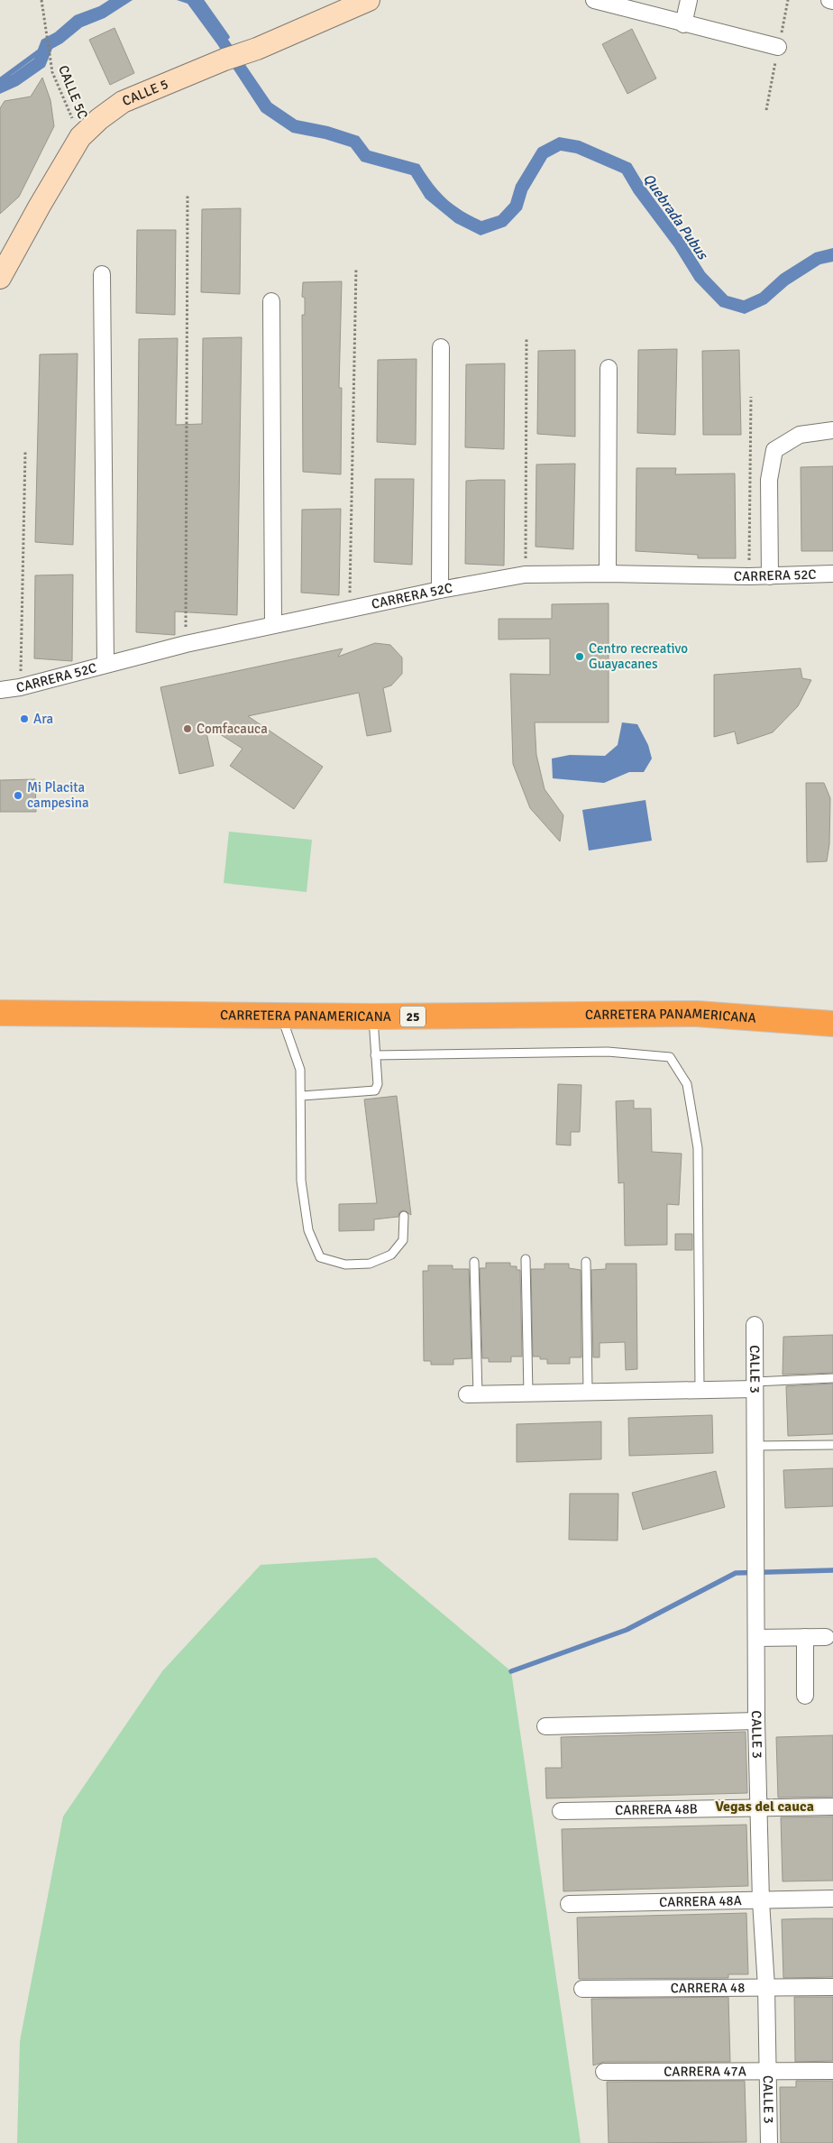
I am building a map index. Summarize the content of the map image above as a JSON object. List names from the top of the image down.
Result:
{
  "streets": {
    "highway": ["CARRETERA PANAMERICANA", "25"],
    "main road": ["CALLE 5"],
    "street": [
      "CARRERA 52C",
      "CALLE 3",
      "CARRERA 48B",
      "CARRERA 48A",
      "CARRERA 48",
      "CARRERA 47A"
    ],
    "path": ["CALLE 5C"]
  },
  "crossings": [
    ["CALLE 5C", "CALLE 5"],
    ["CALLE 3", "CARRERA 48B"],
    ["CALLE 3", "CARRERA 48A"],
    ["CALLE 3", "CARRERA 48"],
    ["CALLE 3", "CARRERA 47A"]
  ],
  "districts": ["Vegas del cauca"],
  "water": ["Quebrada Pubus"],
  "places": [
    "Centro recreativo Guayacanes",
    "Ara",
    "Comfacauca",
    "Mi Placita campesina"
  ]
}
